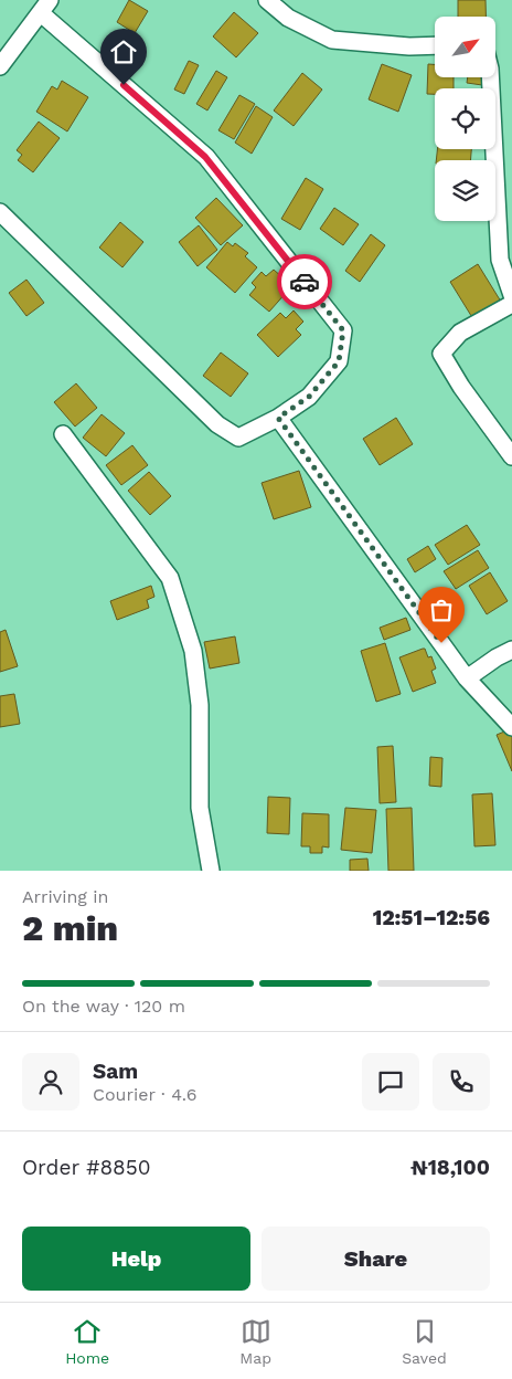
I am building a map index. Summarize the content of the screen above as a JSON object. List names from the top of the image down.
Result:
{
  "north": "top right",
  "page": {
    "heading": ["2 min", "Arriving in", "12:51–12:56"],
    "panel": [
      "Sam",
      "Courier · 4.6",
      "Order #8850",
      "₦18,100"
    ],
    "bar": "On the way · 120 m",
    "buttons": ["Help", "Share"],
    "tabs": ["Home", "Map", "Saved"]
  }
}
